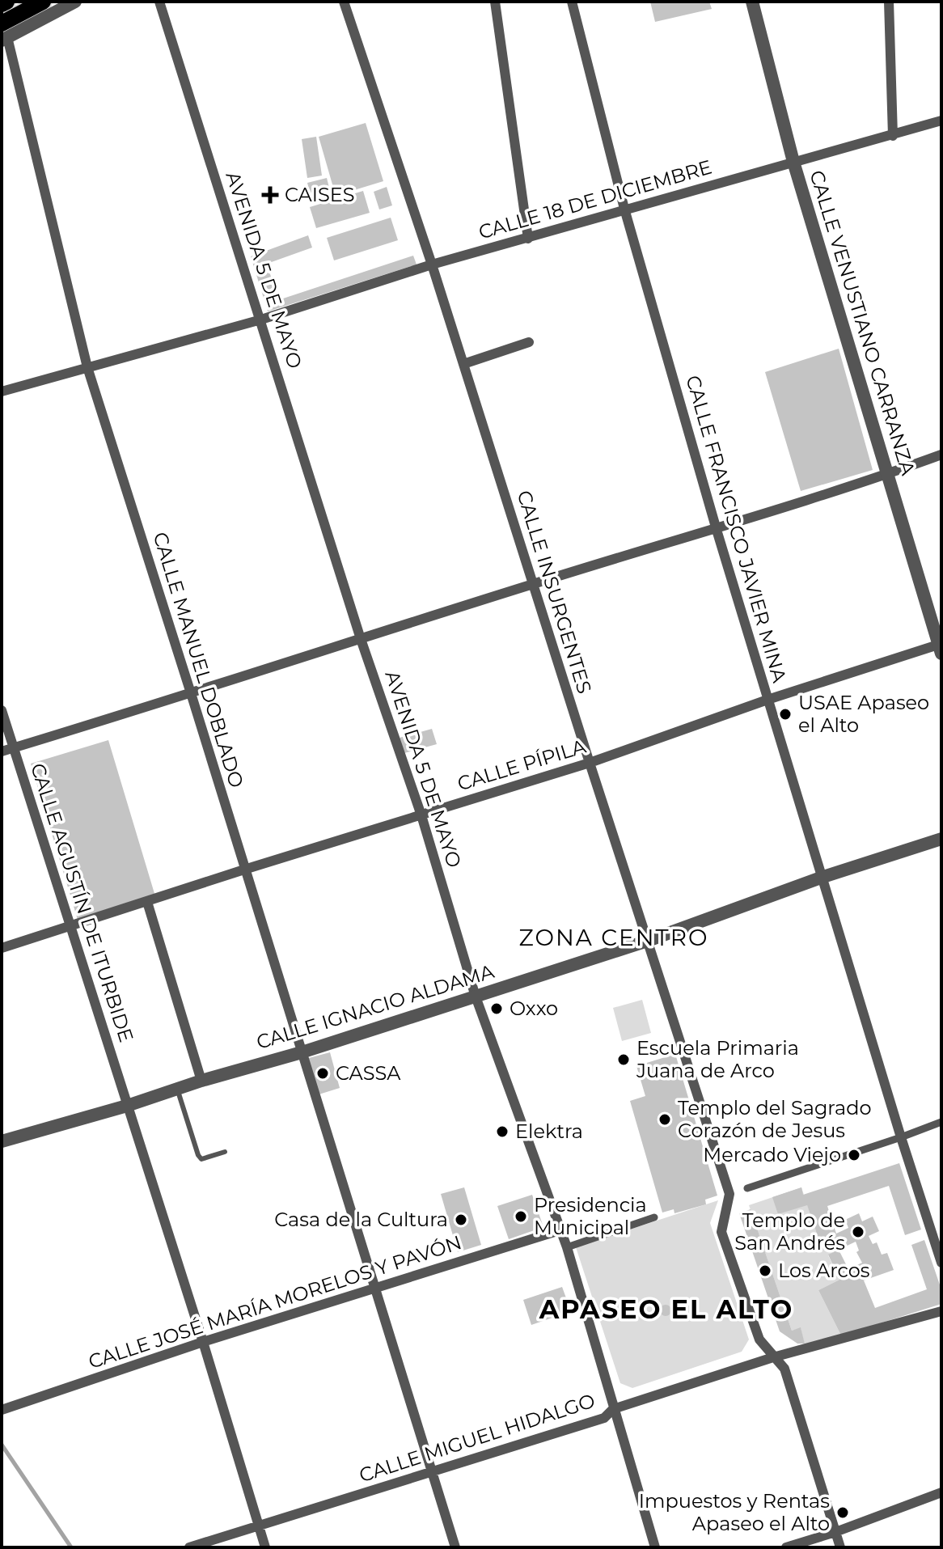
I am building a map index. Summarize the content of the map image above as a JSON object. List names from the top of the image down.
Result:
{
  "streets": {
    "street": [
      "CALLE 18 DE DICIEMBRE",
      "AVENIDA 5 DE MAYO",
      "CALLE VENUSTIANO CARRANZA",
      "CALLE FRANCISCO JAVIER MINA",
      "CALLE INSURGENTES",
      "CALLE MANUEL DOBLADO",
      "CALLE PÍPILA",
      "CALLE AGUSTÍN DE ITURBIDE",
      "CALLE IGNACIO ALDAMA",
      "CALLE JOSÉ MARÍA MORELOS Y PAVÓN",
      "CALLE MIGUEL HIDALGO"
    ]
  },
  "crossings": [
    ["CALLE 18 DE DICIEMBRE", "AVENIDA 5 DE MAYO"],
    ["CALLE 18 DE DICIEMBRE", "CALLE VENUSTIANO CARRANZA"],
    ["CALLE 18 DE DICIEMBRE", "CALLE FRANCISCO JAVIER MINA"],
    ["CALLE 18 DE DICIEMBRE", "CALLE INSURGENTES"],
    ["CALLE 18 DE DICIEMBRE", "CALLE MANUEL DOBLADO"],
    ["AVENIDA 5 DE MAYO", "CALLE PÍPILA"],
    ["AVENIDA 5 DE MAYO", "CALLE IGNACIO ALDAMA"],
    ["AVENIDA 5 DE MAYO", "CALLE JOSÉ MARÍA MORELOS Y PAVÓN"],
    ["AVENIDA 5 DE MAYO", "CALLE MIGUEL HIDALGO"],
    ["CALLE VENUSTIANO CARRANZA", "CALLE PÍPILA"],
    ["CALLE FRANCISCO JAVIER MINA", "CALLE PÍPILA"],
    ["CALLE FRANCISCO JAVIER MINA", "CALLE IGNACIO ALDAMA"],
    ["CALLE INSURGENTES", "CALLE PÍPILA"],
    ["CALLE INSURGENTES", "CALLE IGNACIO ALDAMA"],
    ["CALLE INSURGENTES", "CALLE MIGUEL HIDALGO"],
    ["CALLE MANUEL DOBLADO", "CALLE PÍPILA"],
    ["CALLE MANUEL DOBLADO", "CALLE IGNACIO ALDAMA"],
    ["CALLE MANUEL DOBLADO", "CALLE JOSÉ MARÍA MORELOS Y PAVÓN"],
    ["CALLE MANUEL DOBLADO", "CALLE MIGUEL HIDALGO"],
    ["CALLE PÍPILA", "CALLE AGUSTÍN DE ITURBIDE"],
    ["CALLE AGUSTÍN DE ITURBIDE", "CALLE IGNACIO ALDAMA"],
    ["CALLE AGUSTÍN DE ITURBIDE", "CALLE JOSÉ MARÍA MORELOS Y PAVÓN"],
    ["CALLE AGUSTÍN DE ITURBIDE", "CALLE MIGUEL HIDALGO"]
  ],
  "districts": ["ZONA CENTRO", "APASEO EL ALTO"],
  "places": {
    "health": ["CAISES"],
    "other": [
      "USAE Apaseo el Alto",
      "Oxxo",
      "Escuela Primaria Juana de Arco",
      "CASSA",
      "Templo del Sagrado Corazón de Jesus",
      "Elektra",
      "Mercado Viejo",
      "Presidencia Municipal",
      "Casa de la Cultura",
      "Templo de San Andrés",
      "Los Arcos",
      "Impuestos y Rentas Apaseo el Alto"
    ]
  }
}
